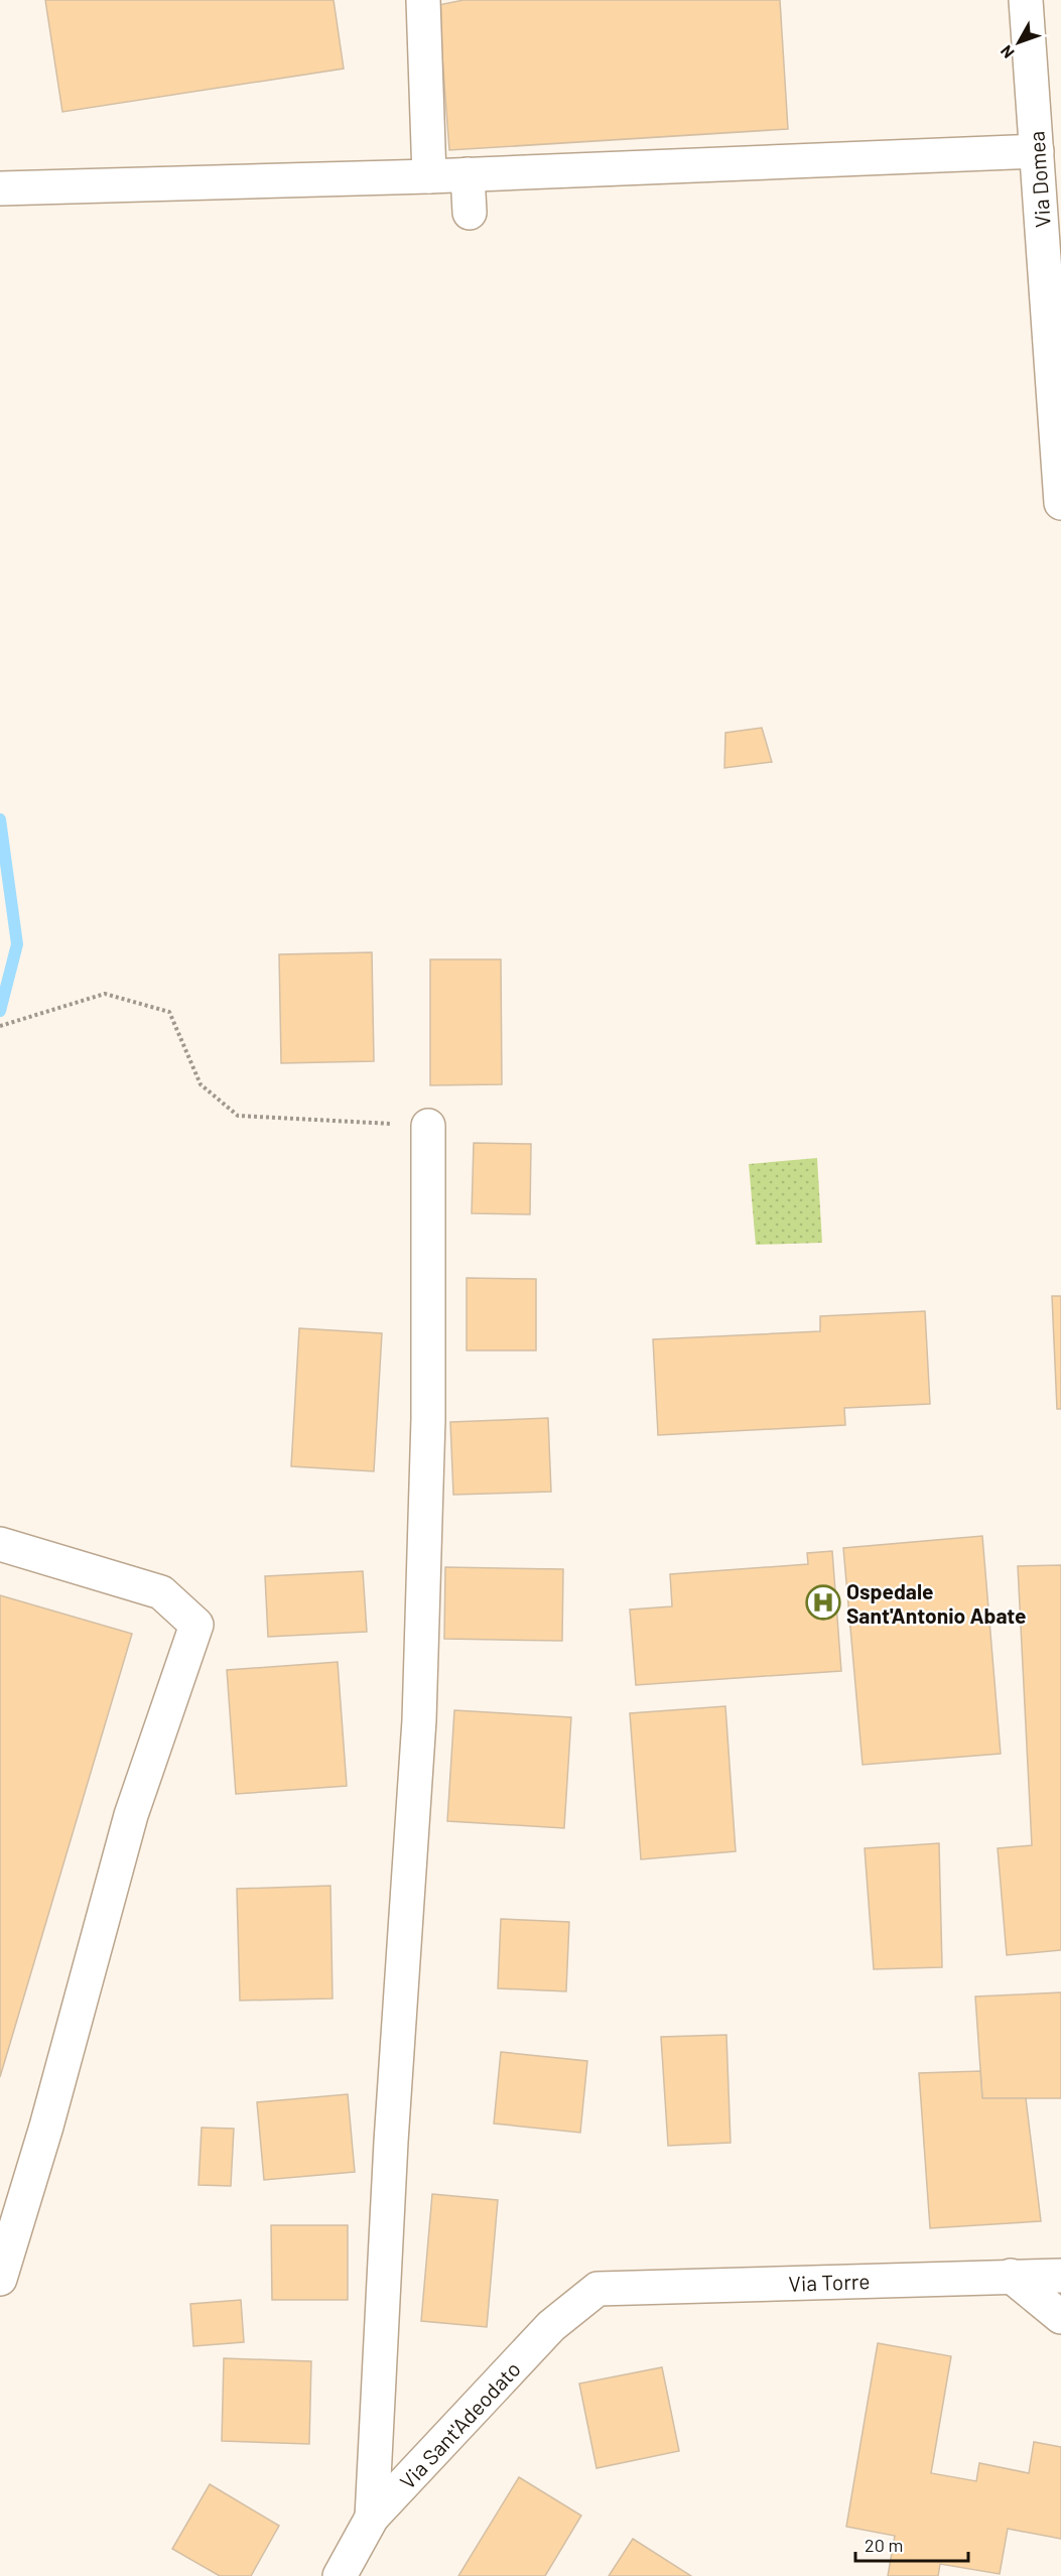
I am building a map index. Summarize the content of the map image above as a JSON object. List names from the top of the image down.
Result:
{
  "streets": {
    "street": ["Via Domea", "Via Torre", "Via Sant'Adeodato"]
  },
  "crossings": [
    ["Via Torre", "Via Sant'Adeodato"]
  ],
  "places": {
    "hospital": ["Ospedale Sant'Antonio Abate"]
  },
  "scale_bar": "20 m",
  "north": "bottom left"
}
